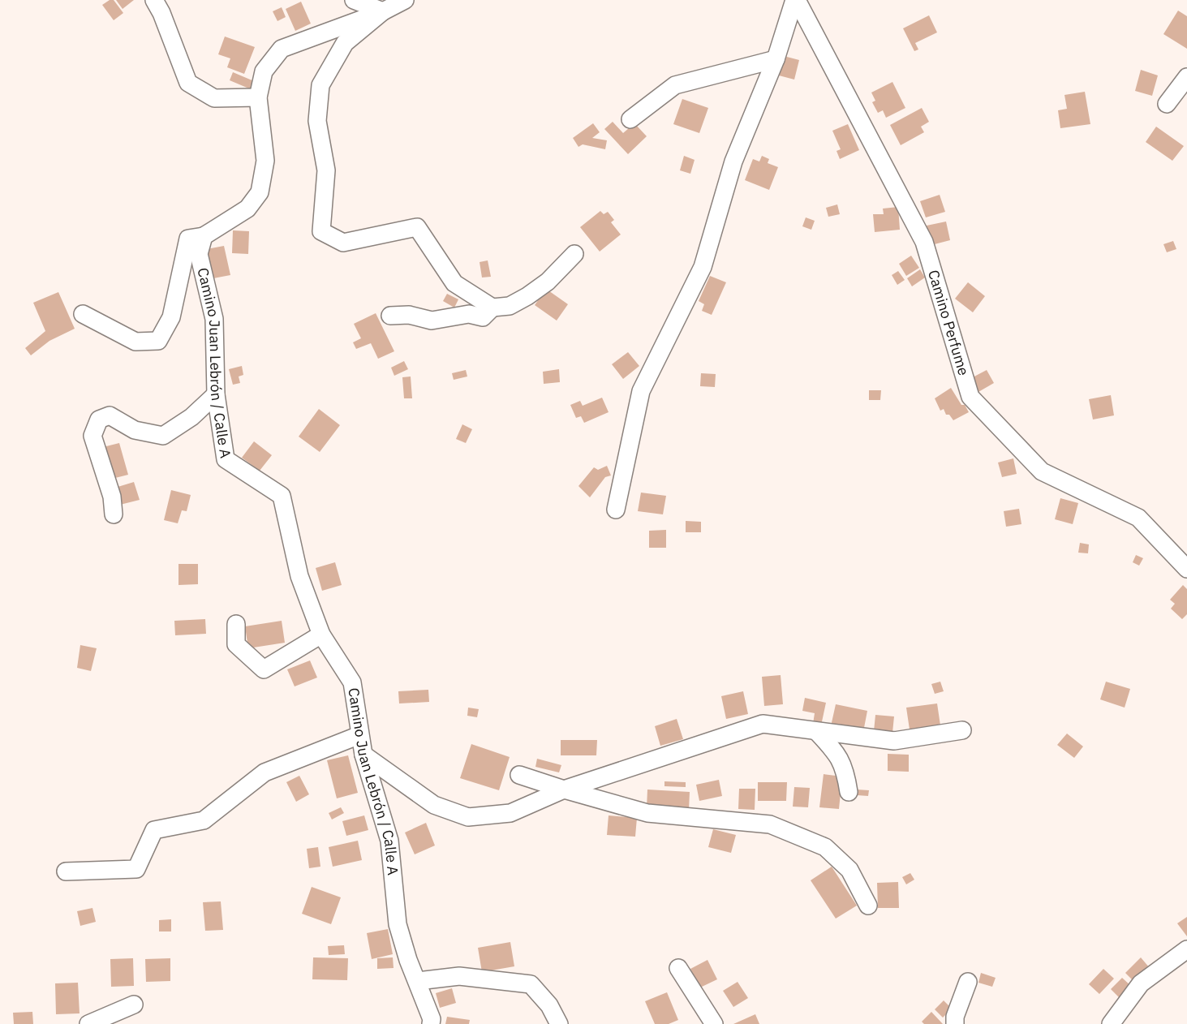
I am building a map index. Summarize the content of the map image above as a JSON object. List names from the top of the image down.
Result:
{
  "streets": {
    "street": ["Camino Perfume", "Camino Juan Lebrón / Calle A"]
  }
}
